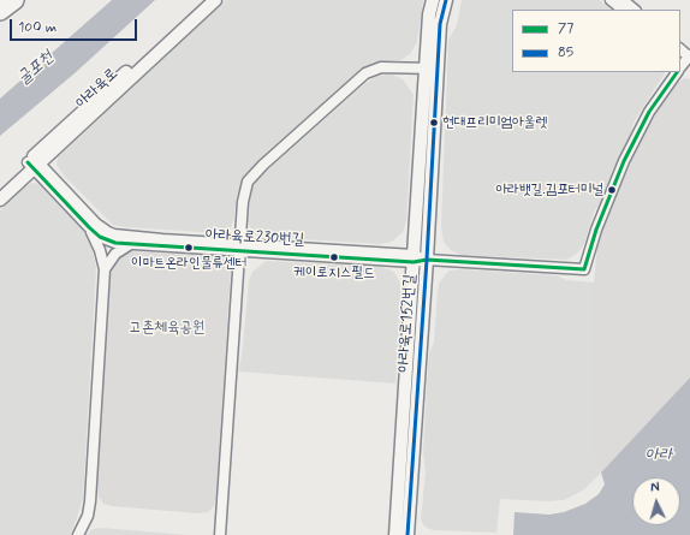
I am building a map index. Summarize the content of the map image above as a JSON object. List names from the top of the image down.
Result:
{
  "streets": {
    "street": ["아라육로", "아라육로230번길", "아라육로152번길"]
  },
  "crossings": [
    ["아라육로", "아라육로230번길"],
    ["아라육로230번길", "아라육로152번길"]
  ],
  "water": ["굴포천", "아라"],
  "parks": ["고촌체육공원"],
  "places": [
    "현대프리미엄아울렛",
    "아라뱃길.김포터미널",
    "이마트온라인물류센터",
    "케이로지스필드"
  ],
  "lines": ["transit line 85", "transit line 77"],
  "legend": ["77", "85"],
  "scale_bar": "100 m",
  "north": "top"
}
